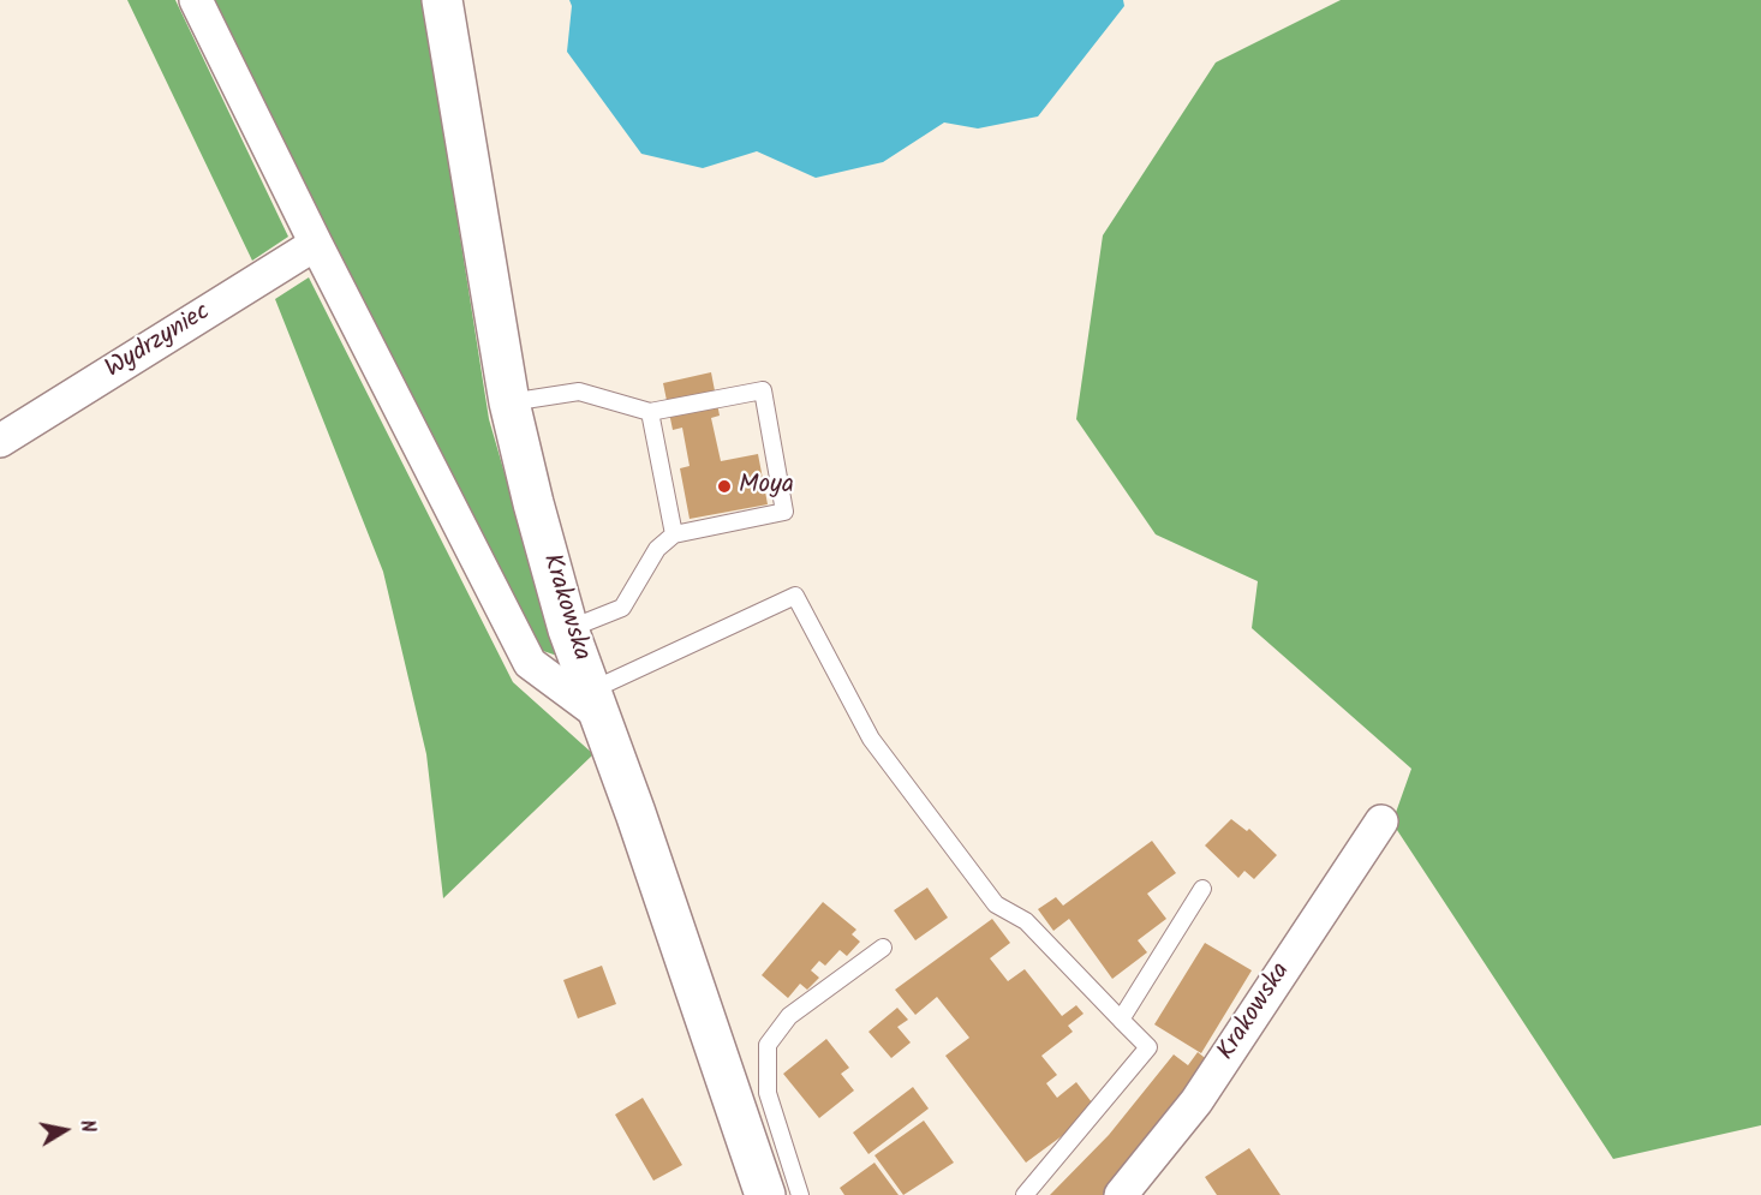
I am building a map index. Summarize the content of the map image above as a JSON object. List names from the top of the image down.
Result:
{
  "streets": {
    "street": ["Wydrzyniec", "Krakowska"]
  },
  "places": ["Moya"],
  "north": "right"
}
